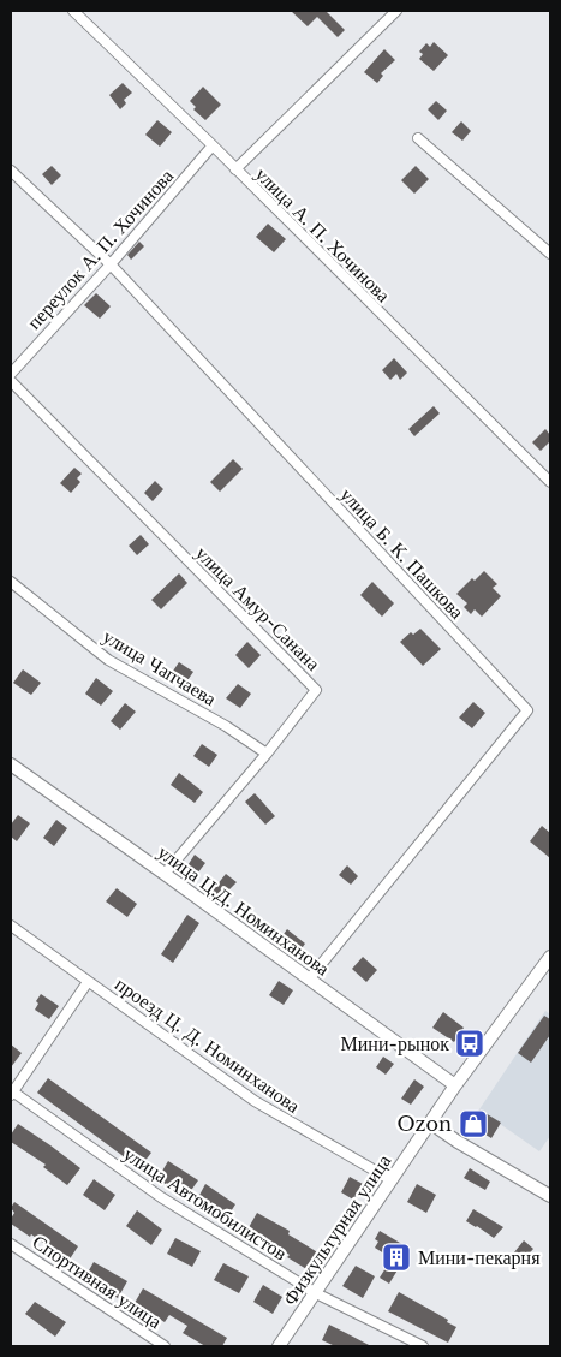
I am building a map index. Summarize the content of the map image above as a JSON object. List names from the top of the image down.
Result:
{
  "streets": {
    "street": [
      "улица А. П. Хочинова",
      "переулок А. П. Хочинова",
      "улица Б. К. Пашкова",
      "улица Амур-Санана",
      "улица Чапчаева",
      "улица Ц.Д. Номинханова",
      "проезд Ц. Д. Номинханова",
      "улица Автомобилистов",
      "Физкультурная улица",
      "Спортивная улица"
    ]
  },
  "crossings": [
    ["улица А. П. Хочинова", "переулок А. П. Хочинова"],
    ["переулок А. П. Хочинова", "улица Б. К. Пашкова"],
    ["улица Б. К. Пашкова", "улица Ц.Д. Номинханова"],
    ["улица Амур-Санана", "улица Чапчаева"],
    ["улица Амур-Санана", "улица Ц.Д. Номинханова"],
    ["улица Ц.Д. Номинханова", "Физкультурная улица"],
    ["проезд Ц. Д. Номинханова", "Физкультурная улица"],
    ["улица Автомобилистов", "Физкультурная улица"]
  ],
  "places": {
    "bus stop": ["Мини-рынок"],
    "shop": ["Ozon"],
    "building": ["Мини-пекарня"]
  }
}
